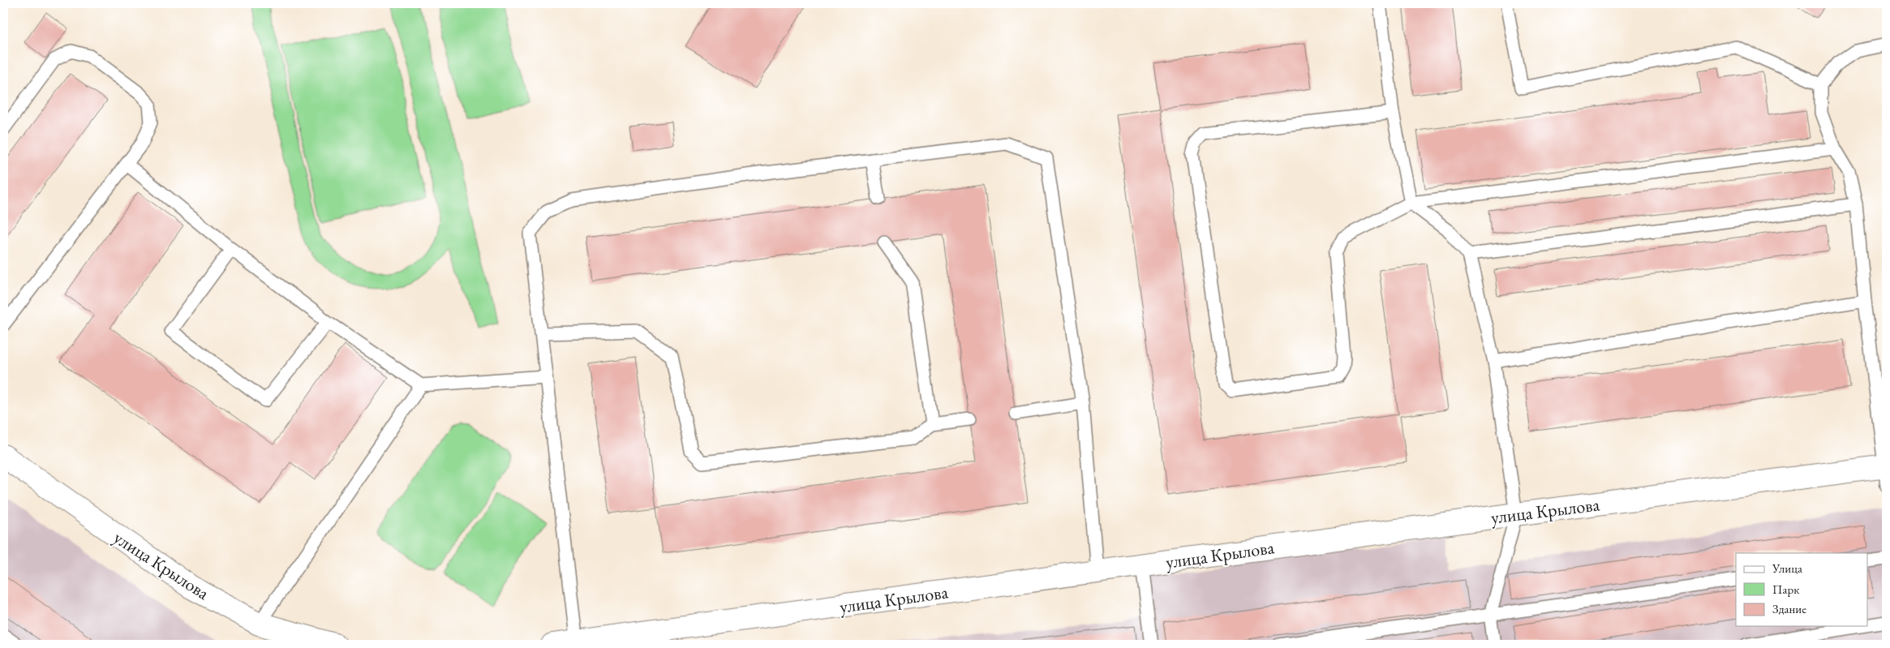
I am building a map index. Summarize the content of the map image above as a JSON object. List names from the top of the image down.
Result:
{
  "streets": {
    "street": ["улица Крылова"]
  },
  "legend": ["Улица", "Парк", "Здание"]
}
